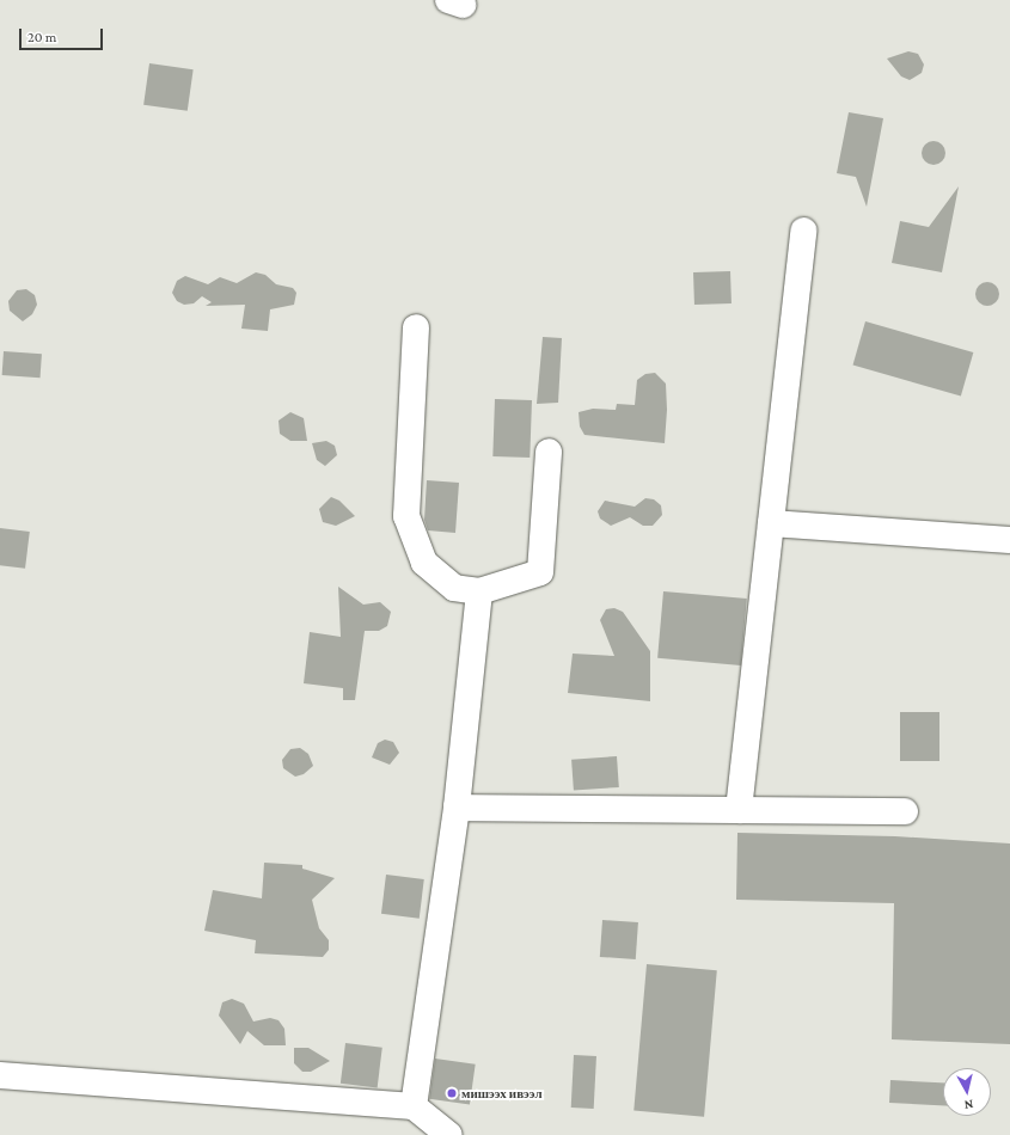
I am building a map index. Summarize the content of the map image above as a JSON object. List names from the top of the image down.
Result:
{
  "places": ["мишээх ивээл"],
  "scale_bar": "20 m",
  "north": "bottom"
}
